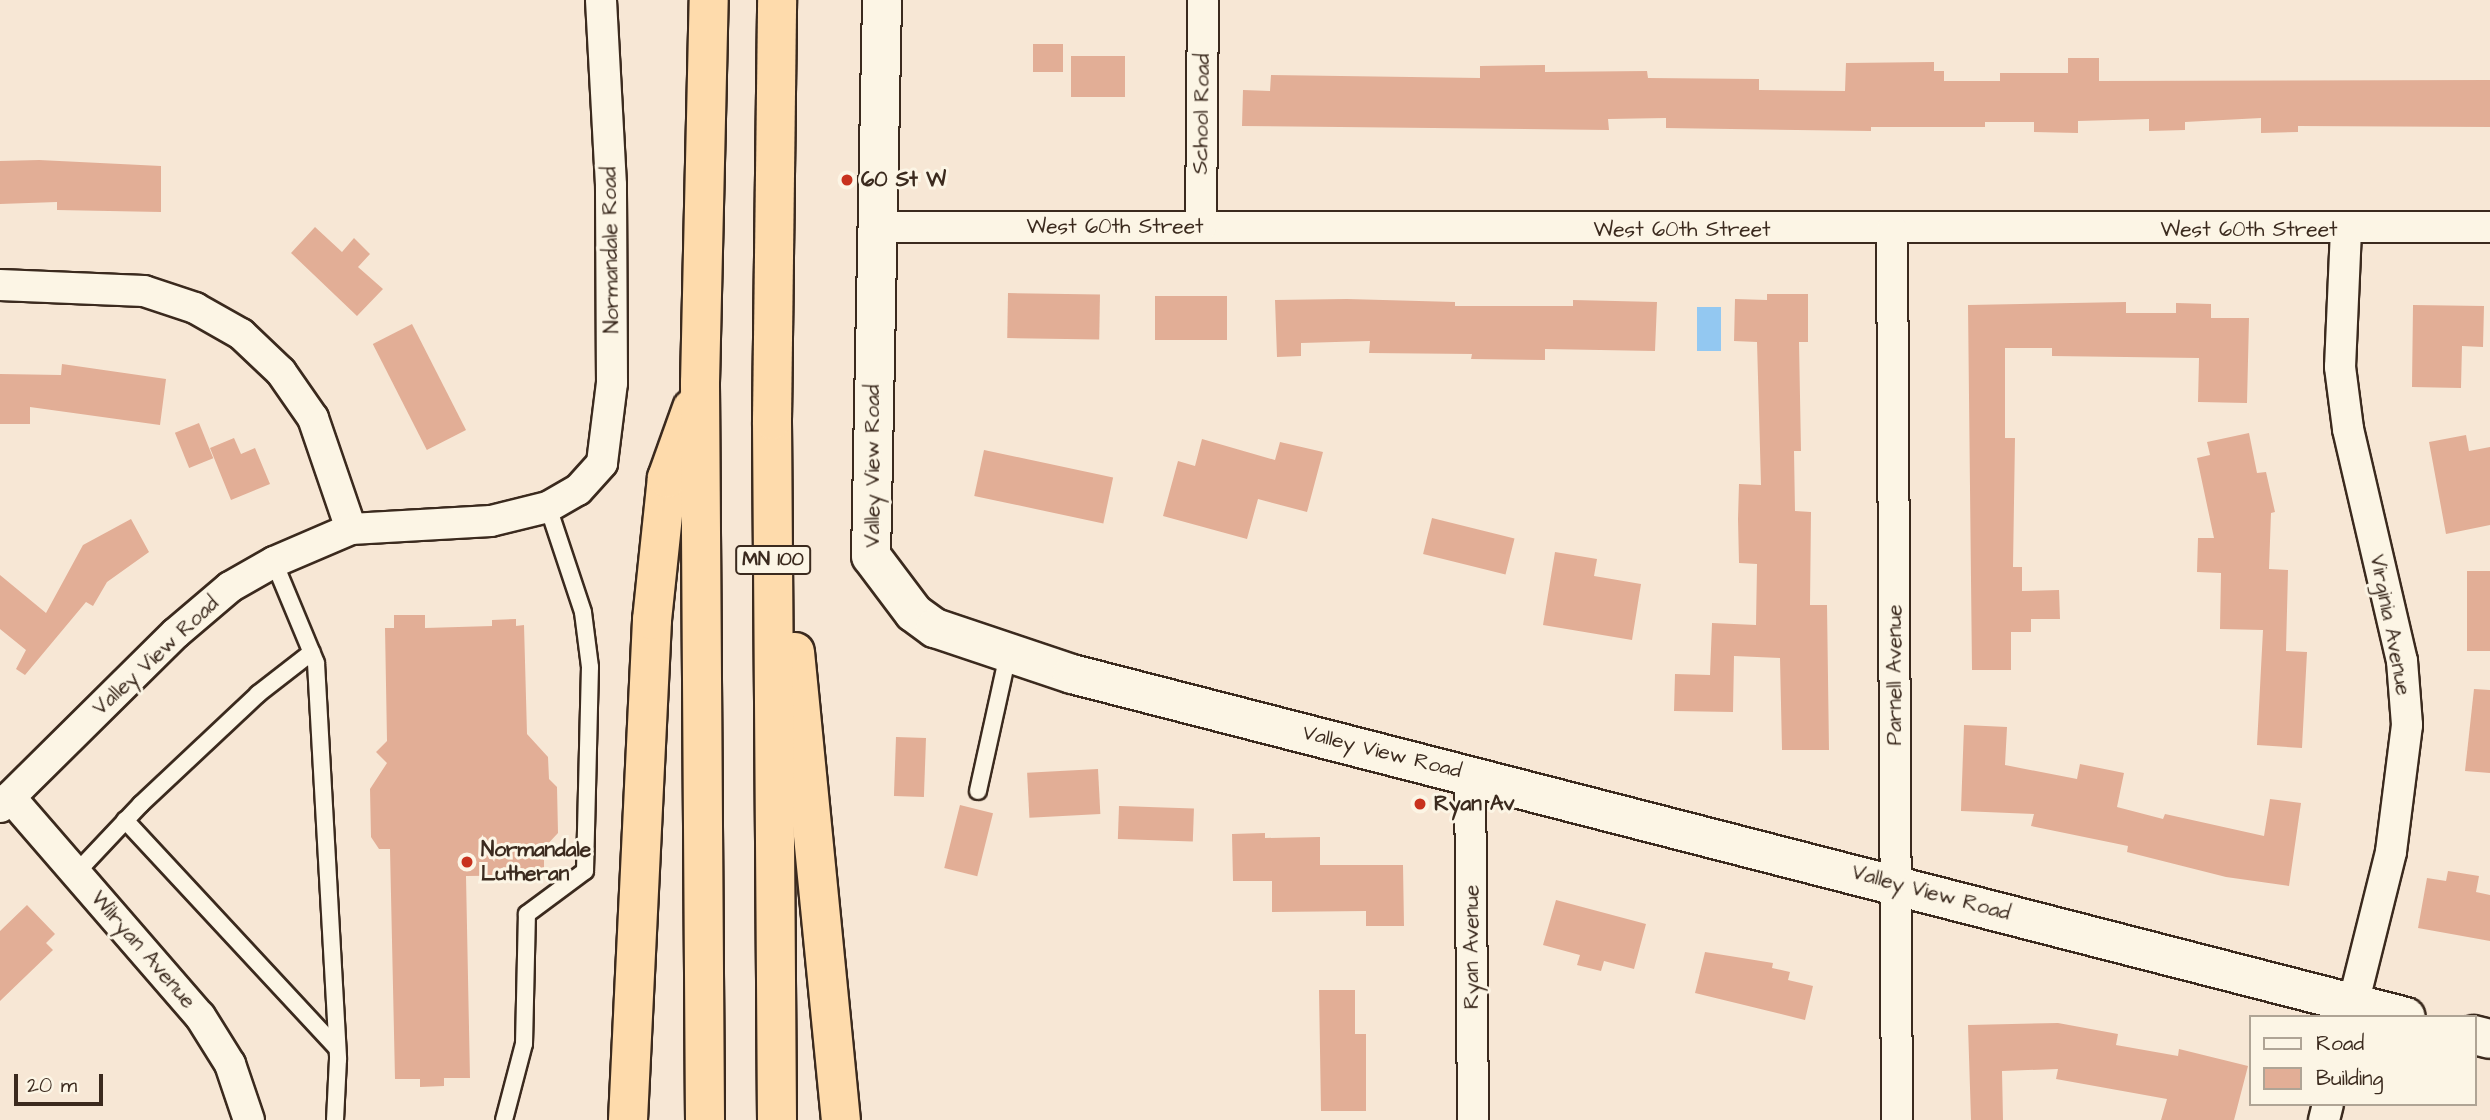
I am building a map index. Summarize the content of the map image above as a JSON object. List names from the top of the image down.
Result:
{
  "streets": {
    "highway": ["MN 100"],
    "street": [
      "School Road",
      "West 60th Street",
      "Normandale Road",
      "Valley View Road",
      "Virginia Avenue",
      "Parnell Avenue",
      "Ryan Avenue",
      "Wilryan Avenue"
    ]
  },
  "crossings": [
    ["School Road", "West 60th Street"],
    ["West 60th Street", "Valley View Road"],
    ["West 60th Street", "Virginia Avenue"],
    ["West 60th Street", "Parnell Avenue"],
    ["Normandale Road", "Valley View Road"],
    ["Valley View Road", "Virginia Avenue"],
    ["Valley View Road", "Parnell Avenue"],
    ["Valley View Road", "Ryan Avenue"],
    ["Valley View Road", "Wilryan Avenue"]
  ],
  "places": ["60 St W", "Ryan Av", "Normandale Lutheran"],
  "legend": ["Road", "Building"],
  "scale_bar": "20 m"
}
